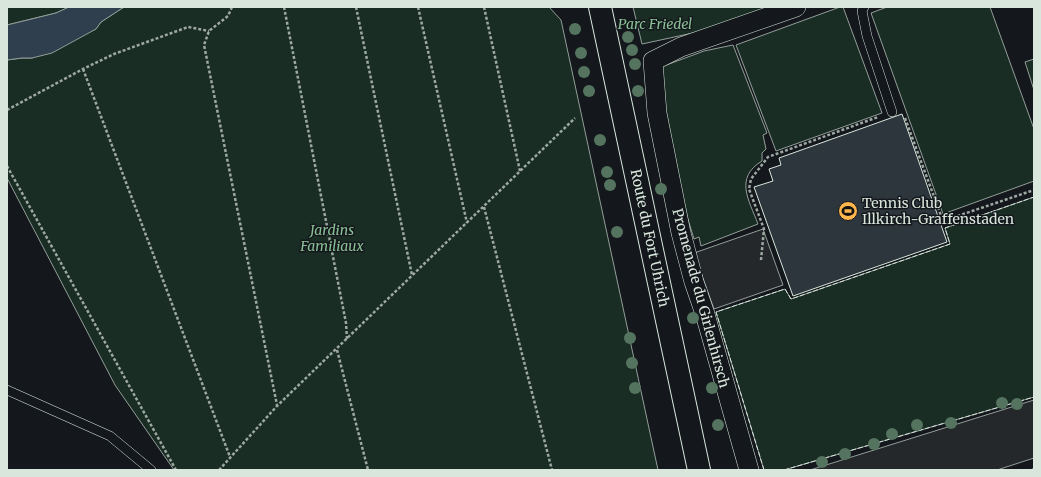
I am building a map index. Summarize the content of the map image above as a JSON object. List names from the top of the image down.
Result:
{
  "streets": {
    "main road": ["Route du Fort Uhrich"],
    "street": ["Promenade du Girlenhirsch"]
  },
  "parks": ["Parc Friedel", "Jardins Familiaux"],
  "places": {
    "sports": ["Tennis Club Illkirch-Graffenstaden"]
  }
}
